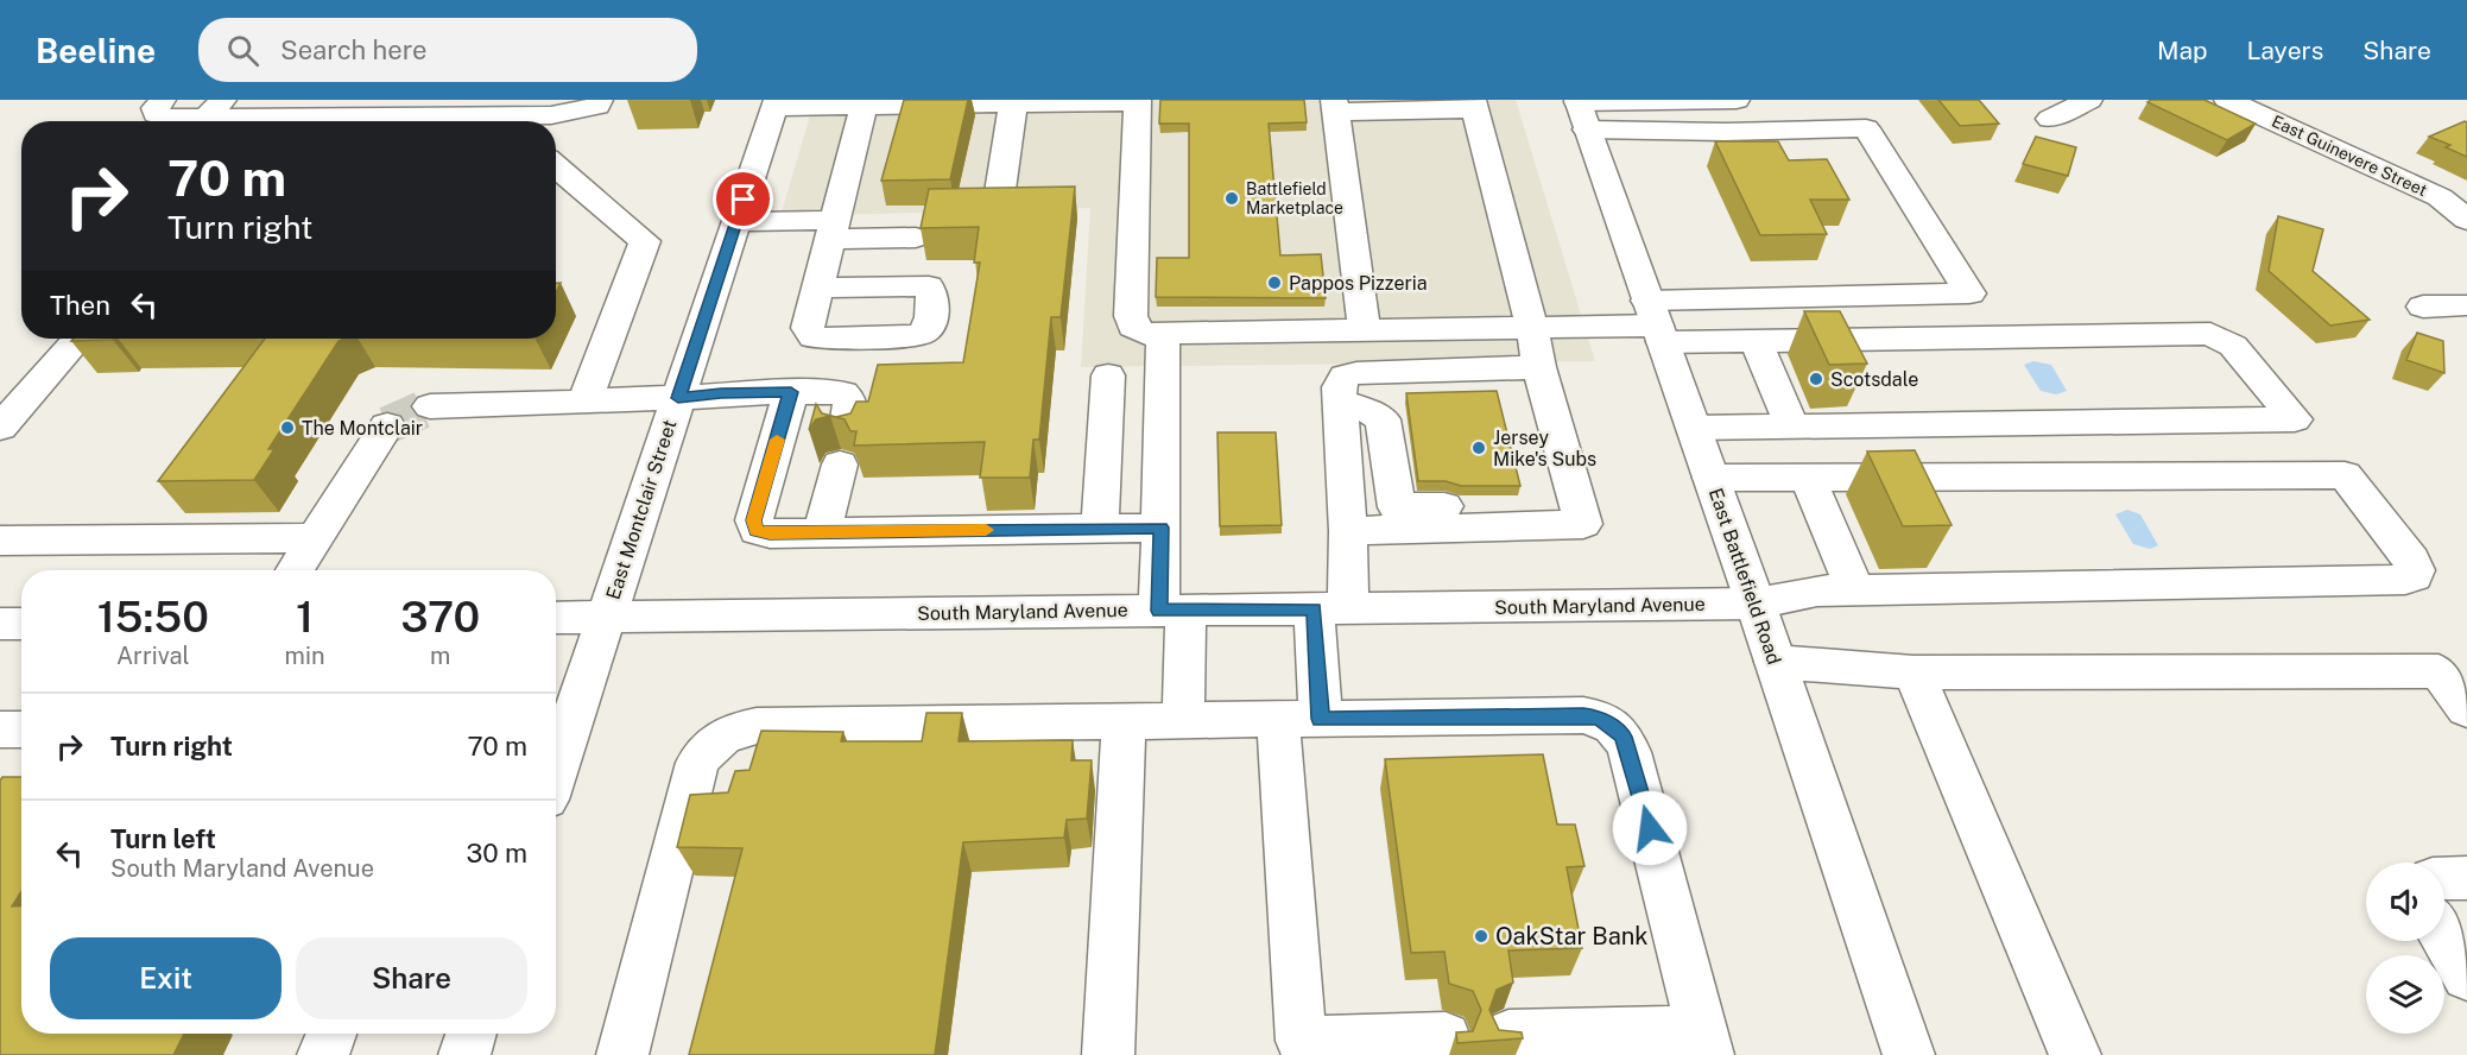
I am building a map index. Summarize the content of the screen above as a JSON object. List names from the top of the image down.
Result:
{
  "streets": {
    "street": [
      "East Guinevere Street",
      "East Montclair Street",
      "East Battlefield Road",
      "South Maryland Avenue"
    ]
  },
  "crossings": [
    ["East Montclair Street", "South Maryland Avenue"],
    ["East Battlefield Road", "South Maryland Avenue"]
  ],
  "places": [
    "Battlefield Marketplace",
    "Pappos Pizzeria",
    "Scotsdale",
    "The Montclair",
    "Jersey Mike's Subs",
    "OakStar Bank"
  ],
  "page": {
    "header": "Beeline",
    "search": "Search here",
    "nav": ["Map", "Layers", "Share"],
    "turn": ["70 m", "Turn right"],
    "then": "Then",
    "eta": [
      "15:50",
      "Arrival",
      "1",
      "min",
      "370",
      "m"
    ],
    "list": [
      {
        "name": "Turn right",
        "value": "70 m"
      },
      {
        "name": "Turn left",
        "note": "South Maryland Avenue",
        "value": "30 m"
      }
    ],
    "buttons": ["Exit", "Share"]
  }
}
